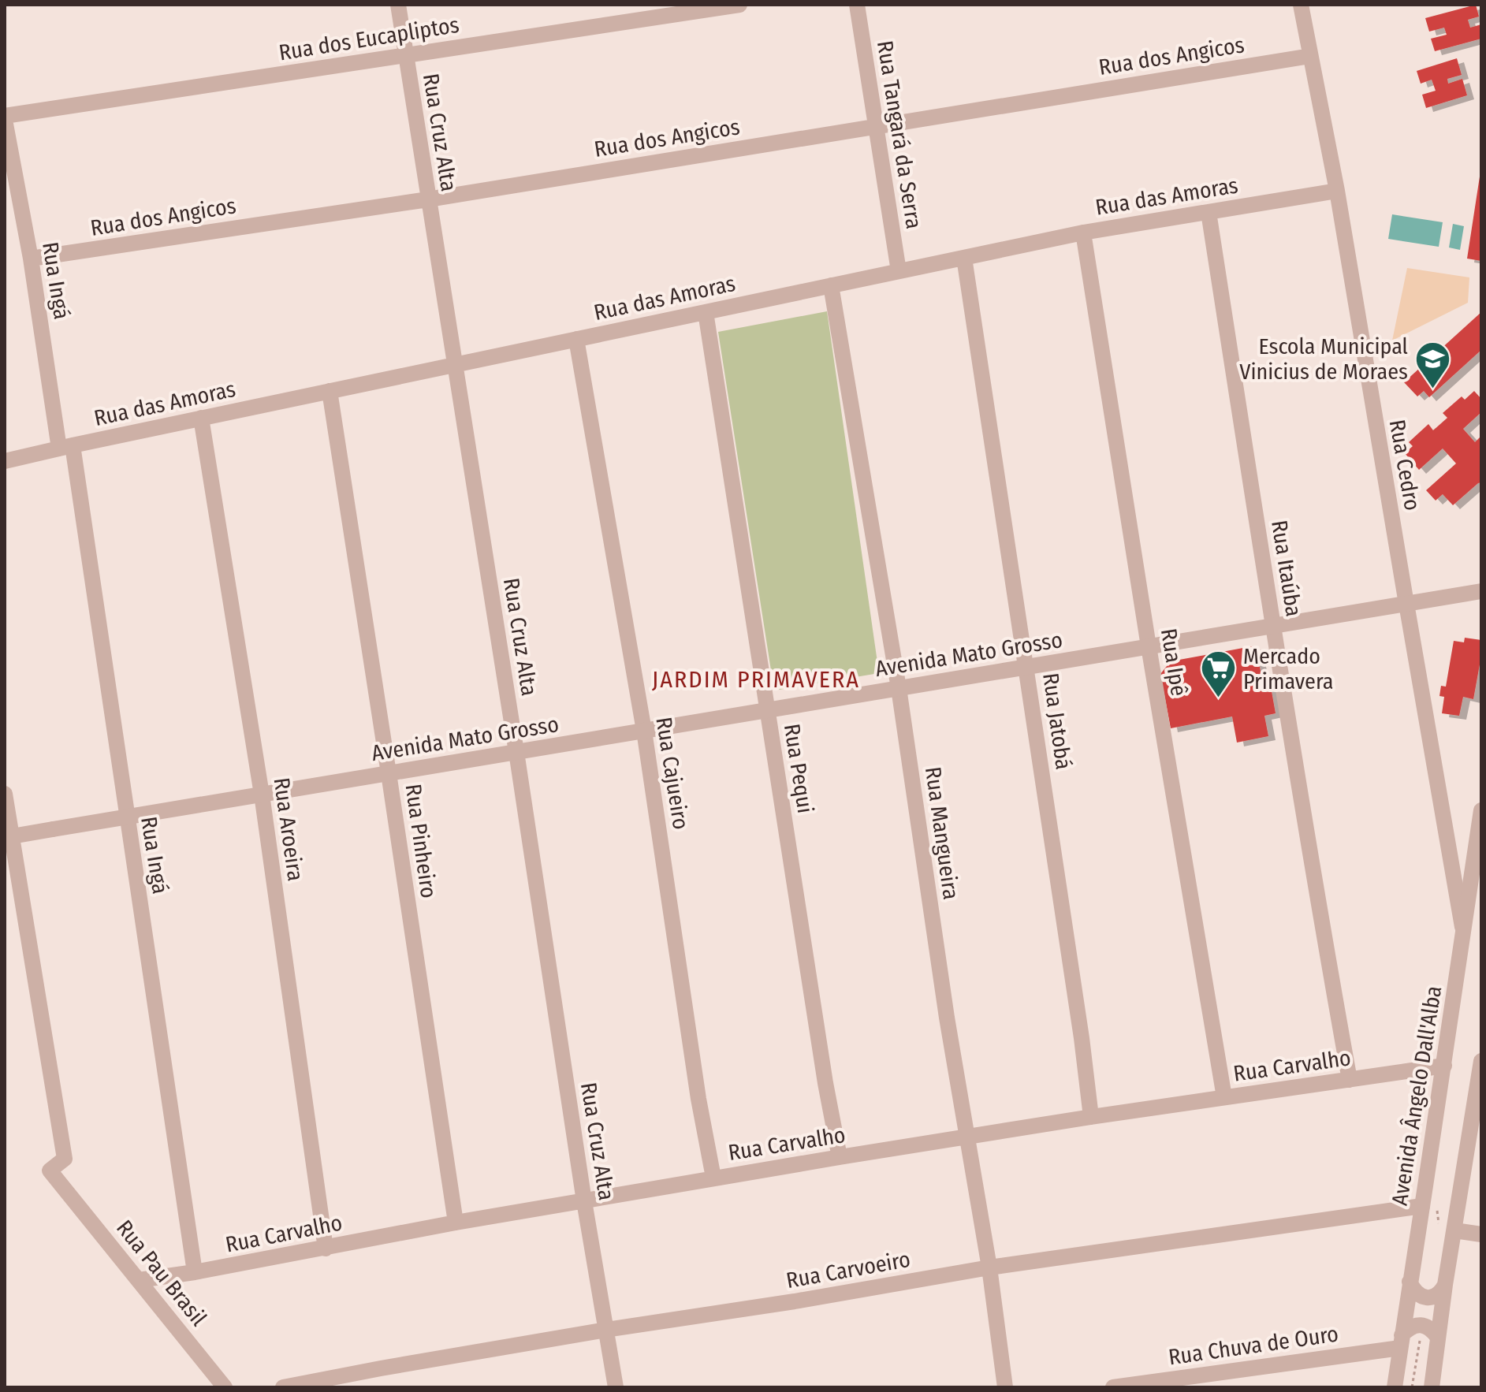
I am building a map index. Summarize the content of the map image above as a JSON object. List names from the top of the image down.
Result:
{
  "streets": {
    "street": [
      "Rua dos Eucapliptos",
      "Rua dos Angicos",
      "Rua Cruz Alta",
      "Rua Tangará da Serra",
      "Rua das Amoras",
      "Rua Ingá",
      "Rua Cedro",
      "Rua Itaúba",
      "Avenida Mato Grosso",
      "Rua Ipê",
      "Rua Jatobá",
      "Rua Pequi",
      "Rua Cajueiro",
      "Rua Aroeira",
      "Rua Mangueira",
      "Rua Pinheiro",
      "Rua Carvalho",
      "Avenida Ângelo Dall'Alba",
      "Rua Carvoeiro",
      "Rua Pau Brasil",
      "Rua Chuva de Ouro"
    ]
  },
  "crossings": [
    ["Rua dos Eucapliptos", "Rua Cruz Alta"],
    ["Rua dos Eucapliptos", "Rua Ingá"],
    ["Rua dos Angicos", "Rua Cruz Alta"],
    ["Rua dos Angicos", "Rua Tangará da Serra"],
    ["Rua dos Angicos", "Rua Ingá"],
    ["Rua dos Angicos", "Rua Cedro"],
    ["Rua Cruz Alta", "Rua das Amoras"],
    ["Rua Cruz Alta", "Avenida Mato Grosso"],
    ["Rua Cruz Alta", "Rua Carvalho"],
    ["Rua Cruz Alta", "Rua Carvoeiro"],
    ["Rua Tangará da Serra", "Rua das Amoras"],
    ["Rua das Amoras", "Rua Ingá"],
    ["Rua das Amoras", "Rua Cedro"],
    ["Rua das Amoras", "Rua Itaúba"],
    ["Rua das Amoras", "Rua Ipê"],
    ["Rua das Amoras", "Rua Jatobá"],
    ["Rua das Amoras", "Rua Pequi"],
    ["Rua das Amoras", "Rua Cajueiro"],
    ["Rua das Amoras", "Rua Aroeira"],
    ["Rua das Amoras", "Rua Mangueira"],
    ["Rua das Amoras", "Rua Pinheiro"],
    ["Rua Ingá", "Avenida Mato Grosso"],
    ["Rua Ingá", "Rua Carvalho"],
    ["Rua Cedro", "Avenida Mato Grosso"],
    ["Rua Cedro", "Avenida Ângelo Dall'Alba"],
    ["Rua Itaúba", "Avenida Mato Grosso"],
    ["Rua Itaúba", "Rua Carvalho"],
    ["Avenida Mato Grosso", "Rua Ipê"],
    ["Avenida Mato Grosso", "Rua Jatobá"],
    ["Avenida Mato Grosso", "Rua Pequi"],
    ["Avenida Mato Grosso", "Rua Cajueiro"],
    ["Avenida Mato Grosso", "Rua Aroeira"],
    ["Avenida Mato Grosso", "Rua Mangueira"],
    ["Avenida Mato Grosso", "Rua Pinheiro"],
    ["Avenida Mato Grosso", "Rua Pau Brasil"],
    ["Rua Ipê", "Rua Carvalho"],
    ["Rua Jatobá", "Rua Carvalho"],
    ["Rua Pequi", "Rua Carvalho"],
    ["Rua Cajueiro", "Rua Carvalho"],
    ["Rua Aroeira", "Rua Carvalho"],
    ["Rua Mangueira", "Rua Carvalho"],
    ["Rua Mangueira", "Rua Carvoeiro"],
    ["Rua Pinheiro", "Rua Carvalho"],
    ["Rua Carvalho", "Avenida Ângelo Dall'Alba"],
    ["Rua Carvalho", "Rua Pau Brasil"],
    ["Avenida Ângelo Dall'Alba", "Rua Carvoeiro"],
    ["Avenida Ângelo Dall'Alba", "Rua Chuva de Ouro"]
  ],
  "districts": ["JARDIM PRIMAVERA"],
  "places": {
    "school or university": ["Escola Municipal Vinicius de Moraes"],
    "supermarket": ["Mercado Primavera"]
  }
}
